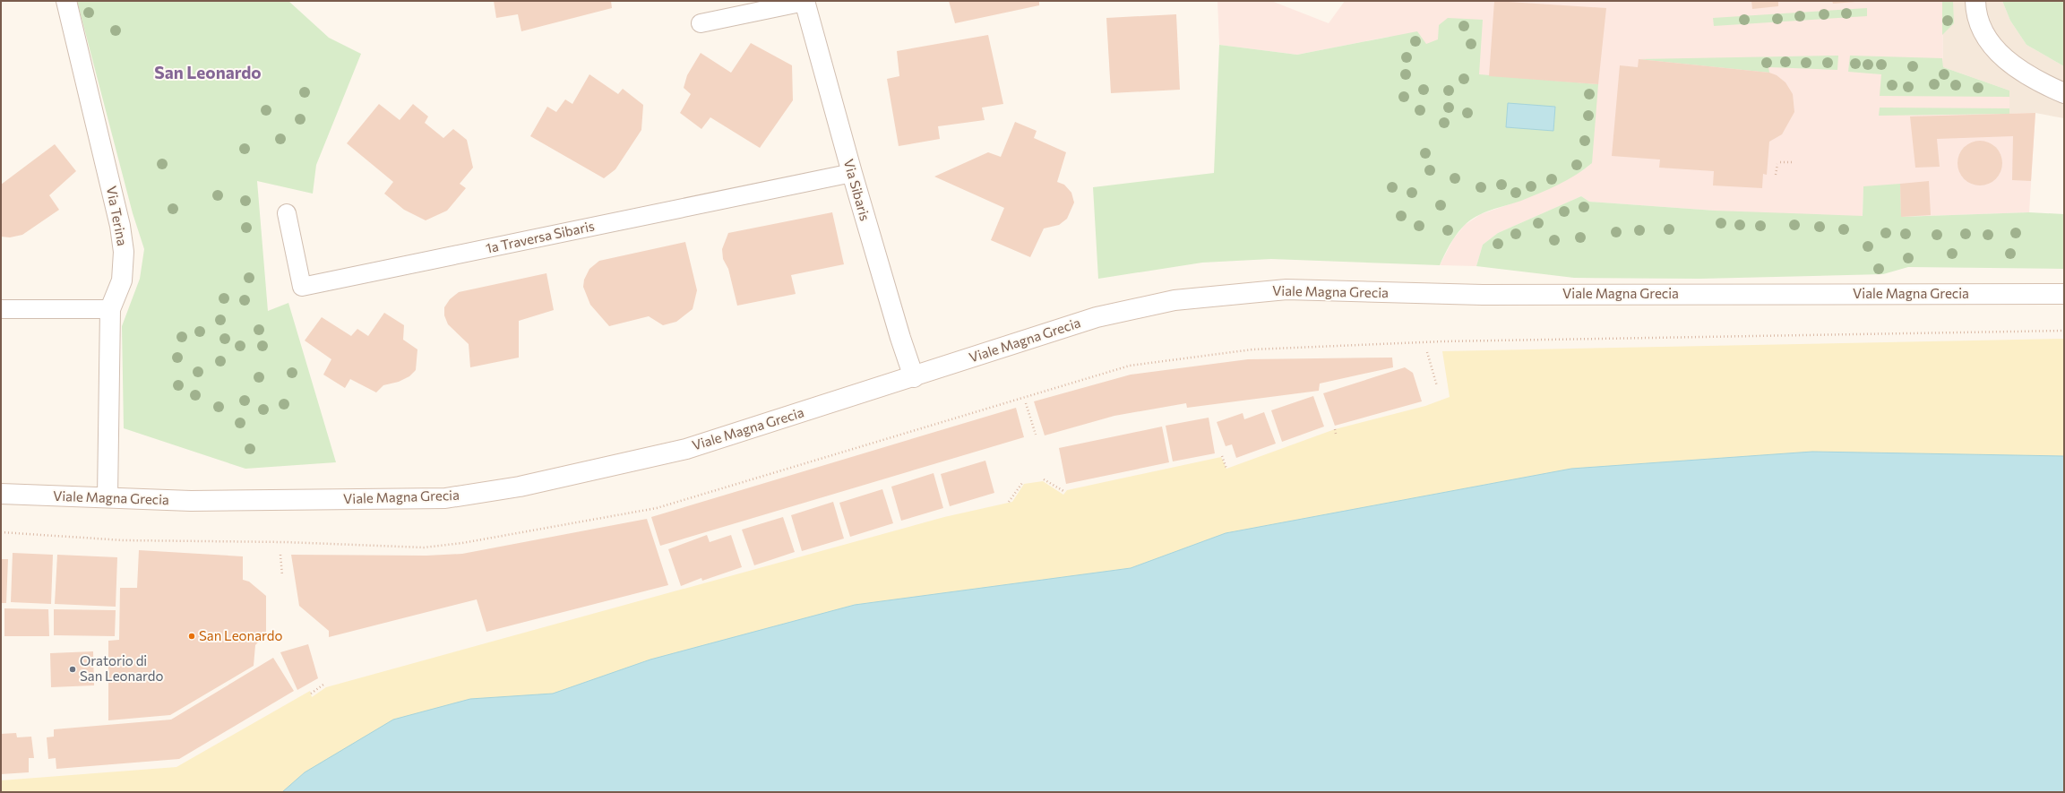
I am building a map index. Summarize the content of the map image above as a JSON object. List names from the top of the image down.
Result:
{
  "streets": {
    "street": ["Via Sibaris", "Via Terina", "Viale Magna Grecia"],
    "lane": ["1a Traversa Sibaris"]
  },
  "crossings": [
    ["Via Sibaris", "1a Traversa Sibaris"],
    ["Via Sibaris", "Viale Magna Grecia"],
    ["Via Terina", "Viale Magna Grecia"]
  ],
  "districts": ["San Leonardo"],
  "places": ["San Leonardo", "Oratorio di San Leonardo"]
}
